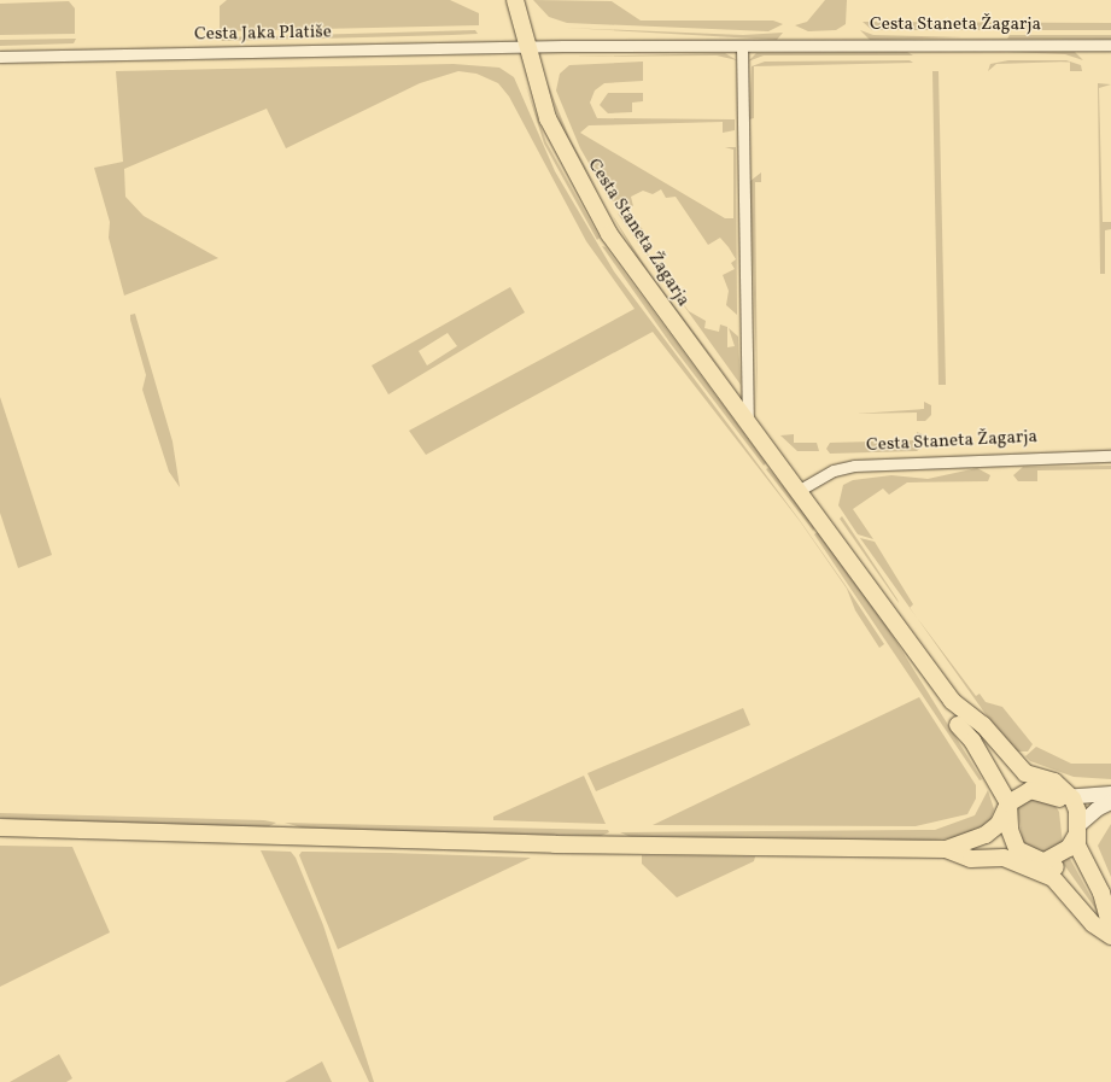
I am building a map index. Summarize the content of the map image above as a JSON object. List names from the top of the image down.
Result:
{
  "streets": {
    "main road": ["Cesta Staneta Žagarja"],
    "street": ["Cesta Jaka Platiše"]
  },
  "crossings": [
    ["Cesta Staneta Žagarja", "Cesta Jaka Platiše"]
  ]
}
